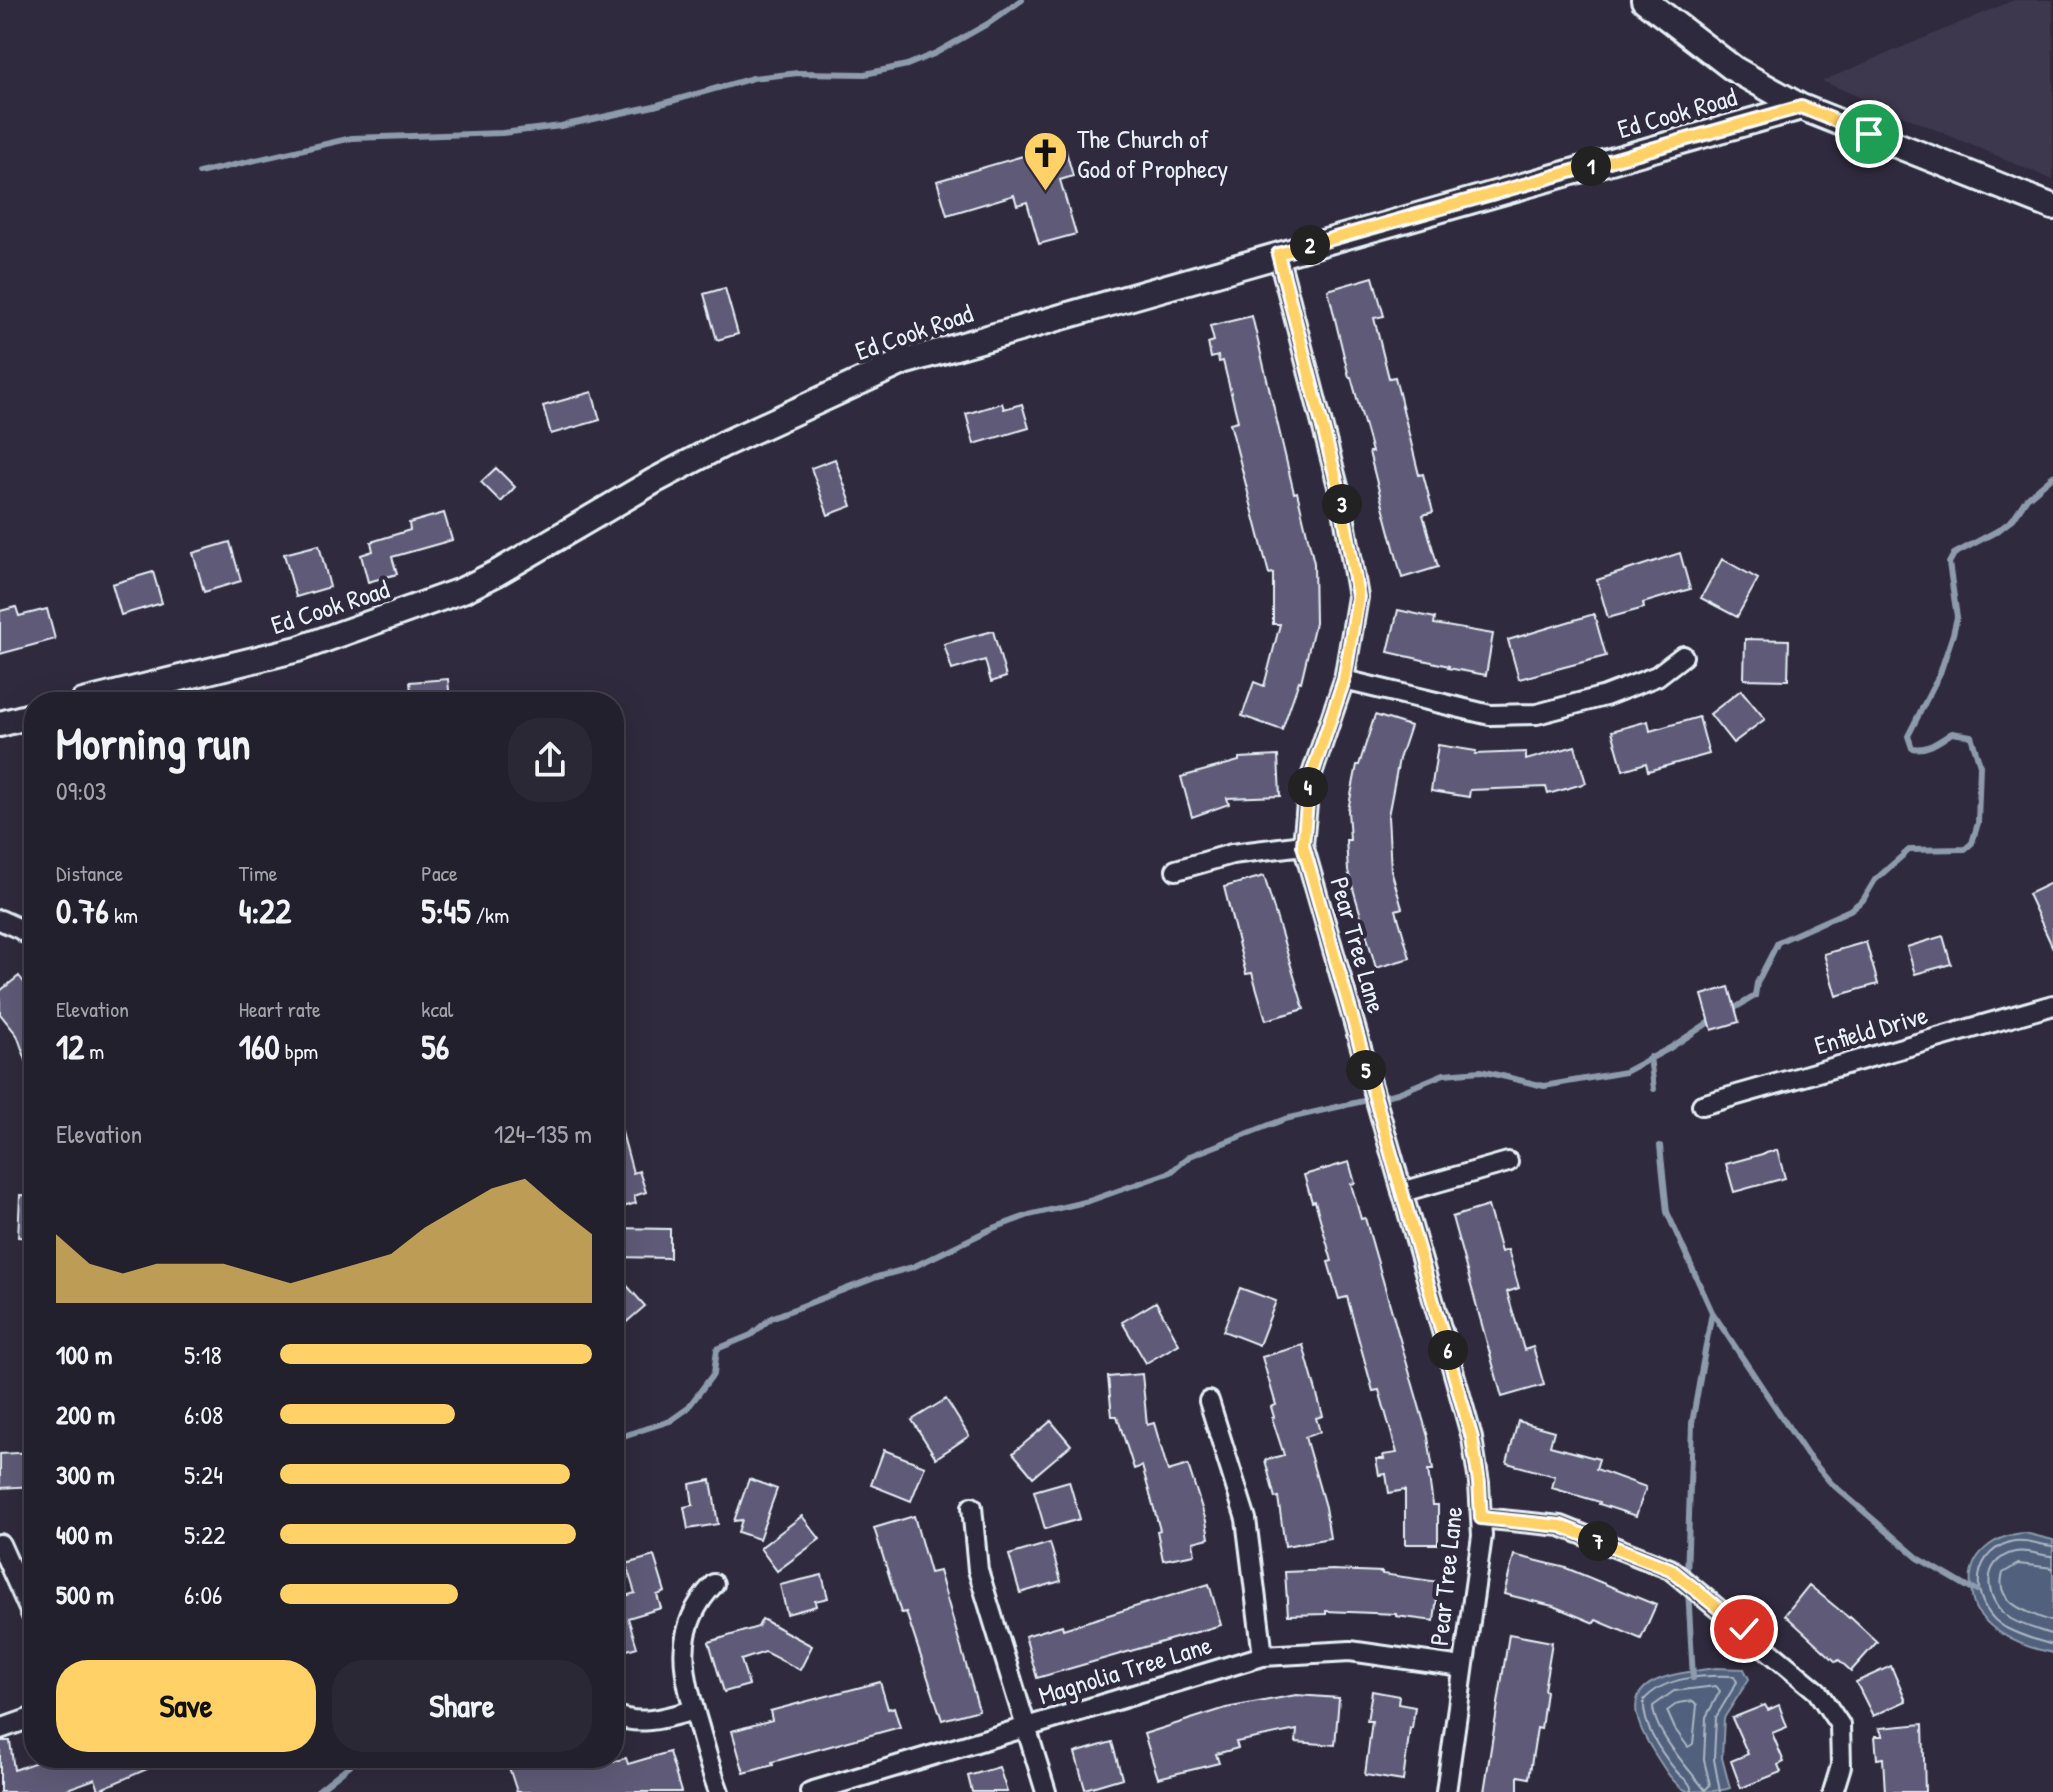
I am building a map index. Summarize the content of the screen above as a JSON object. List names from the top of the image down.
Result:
{
  "streets": {
    "street": [
      "Ed Cook Road",
      "Pear Tree Lane",
      "Enfield Drive",
      "Magnolia Tree Lane"
    ]
  },
  "crossings": [
    ["Ed Cook Road", "Pear Tree Lane"],
    ["Pear Tree Lane", "Magnolia Tree Lane"]
  ],
  "places": {
    "church": ["The Church of God of Prophecy"]
  },
  "page": {
    "pins": [
      "1",
      "2",
      "3",
      "4",
      "5",
      "6",
      "7"
    ],
    "heading": ["Morning run", "09:03"],
    "stats": [
      ["Distance", "0.76 km"],
      ["Time", "4:22"],
      ["Pace", "5:45 /km"],
      ["Elevation", "12 m"],
      ["Heart rate", "160 bpm"],
      ["kcal", "56"]
    ],
    "chart": ["Elevation", "124–135 m"],
    "list": [
      {
        "name": "100 m",
        "note": "5:18"
      },
      {
        "name": "200 m",
        "note": "6:08"
      },
      {
        "name": "300 m",
        "note": "5:24"
      },
      {
        "name": "400 m",
        "note": "5:22"
      },
      {
        "name": "500 m",
        "note": "6:06"
      }
    ],
    "buttons": ["Save", "Share"]
  }
}
